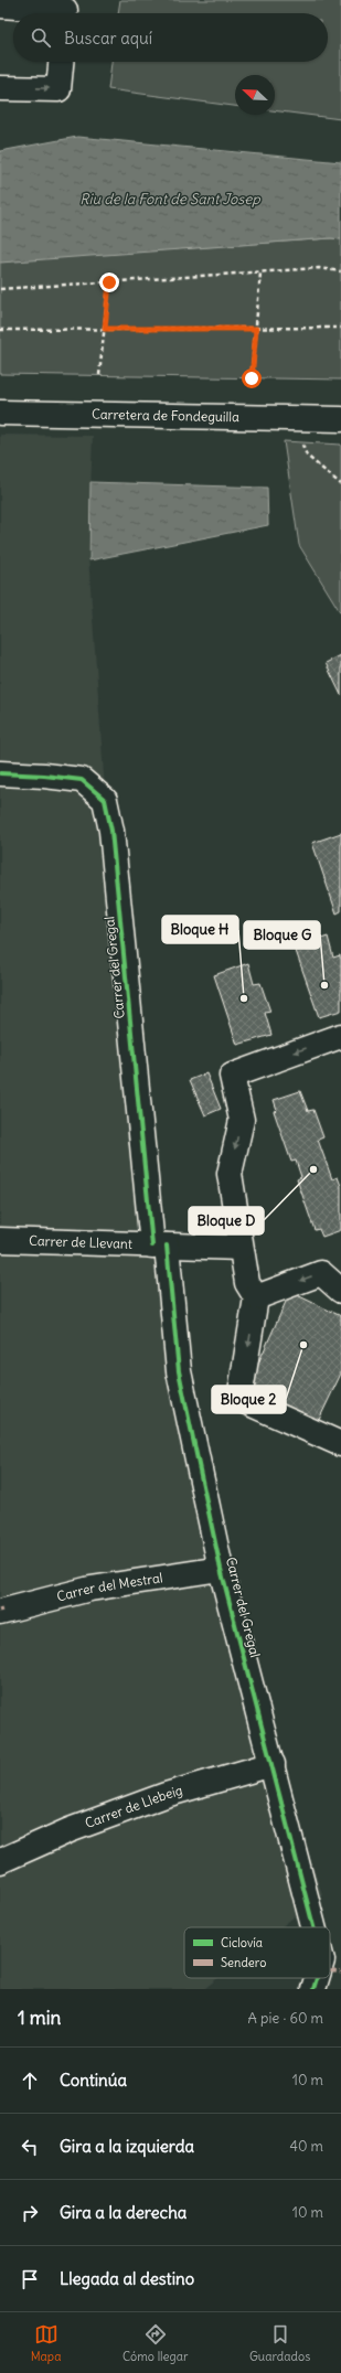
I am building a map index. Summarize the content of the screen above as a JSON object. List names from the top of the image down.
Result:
{
  "streets": {
    "street": [
      "Carretera de Fondeguilla",
      "Carrer del Gregal",
      "Carrer de Llevant",
      "Carrer del Mestral",
      "Carrer de Llebeig"
    ]
  },
  "crossings": [
    ["Carrer del Gregal", "Carrer de Llevant"],
    ["Carrer del Gregal", "Carrer del Mestral"],
    ["Carrer del Gregal", "Carrer de Llebeig"]
  ],
  "water": ["Riu de la Font de Sant Josep"],
  "places": [
    "Bloque G",
    "Bloque H",
    "Bloque D",
    "Bloque 2"
  ],
  "legend": ["Ciclovía", "Sendero"],
  "north": "top left",
  "page": {
    "search": "Buscar aquí",
    "heading": ["1 min", "A pie · 60 m"],
    "list": [
      ["Continúa", "10 m"],
      ["Gira a la izquierda", "40 m"],
      ["Gira a la derecha", "10 m"],
      "Llegada al destino"
    ],
    "nav": ["Mapa", "Cómo llegar", "Guardados"]
  }
}
